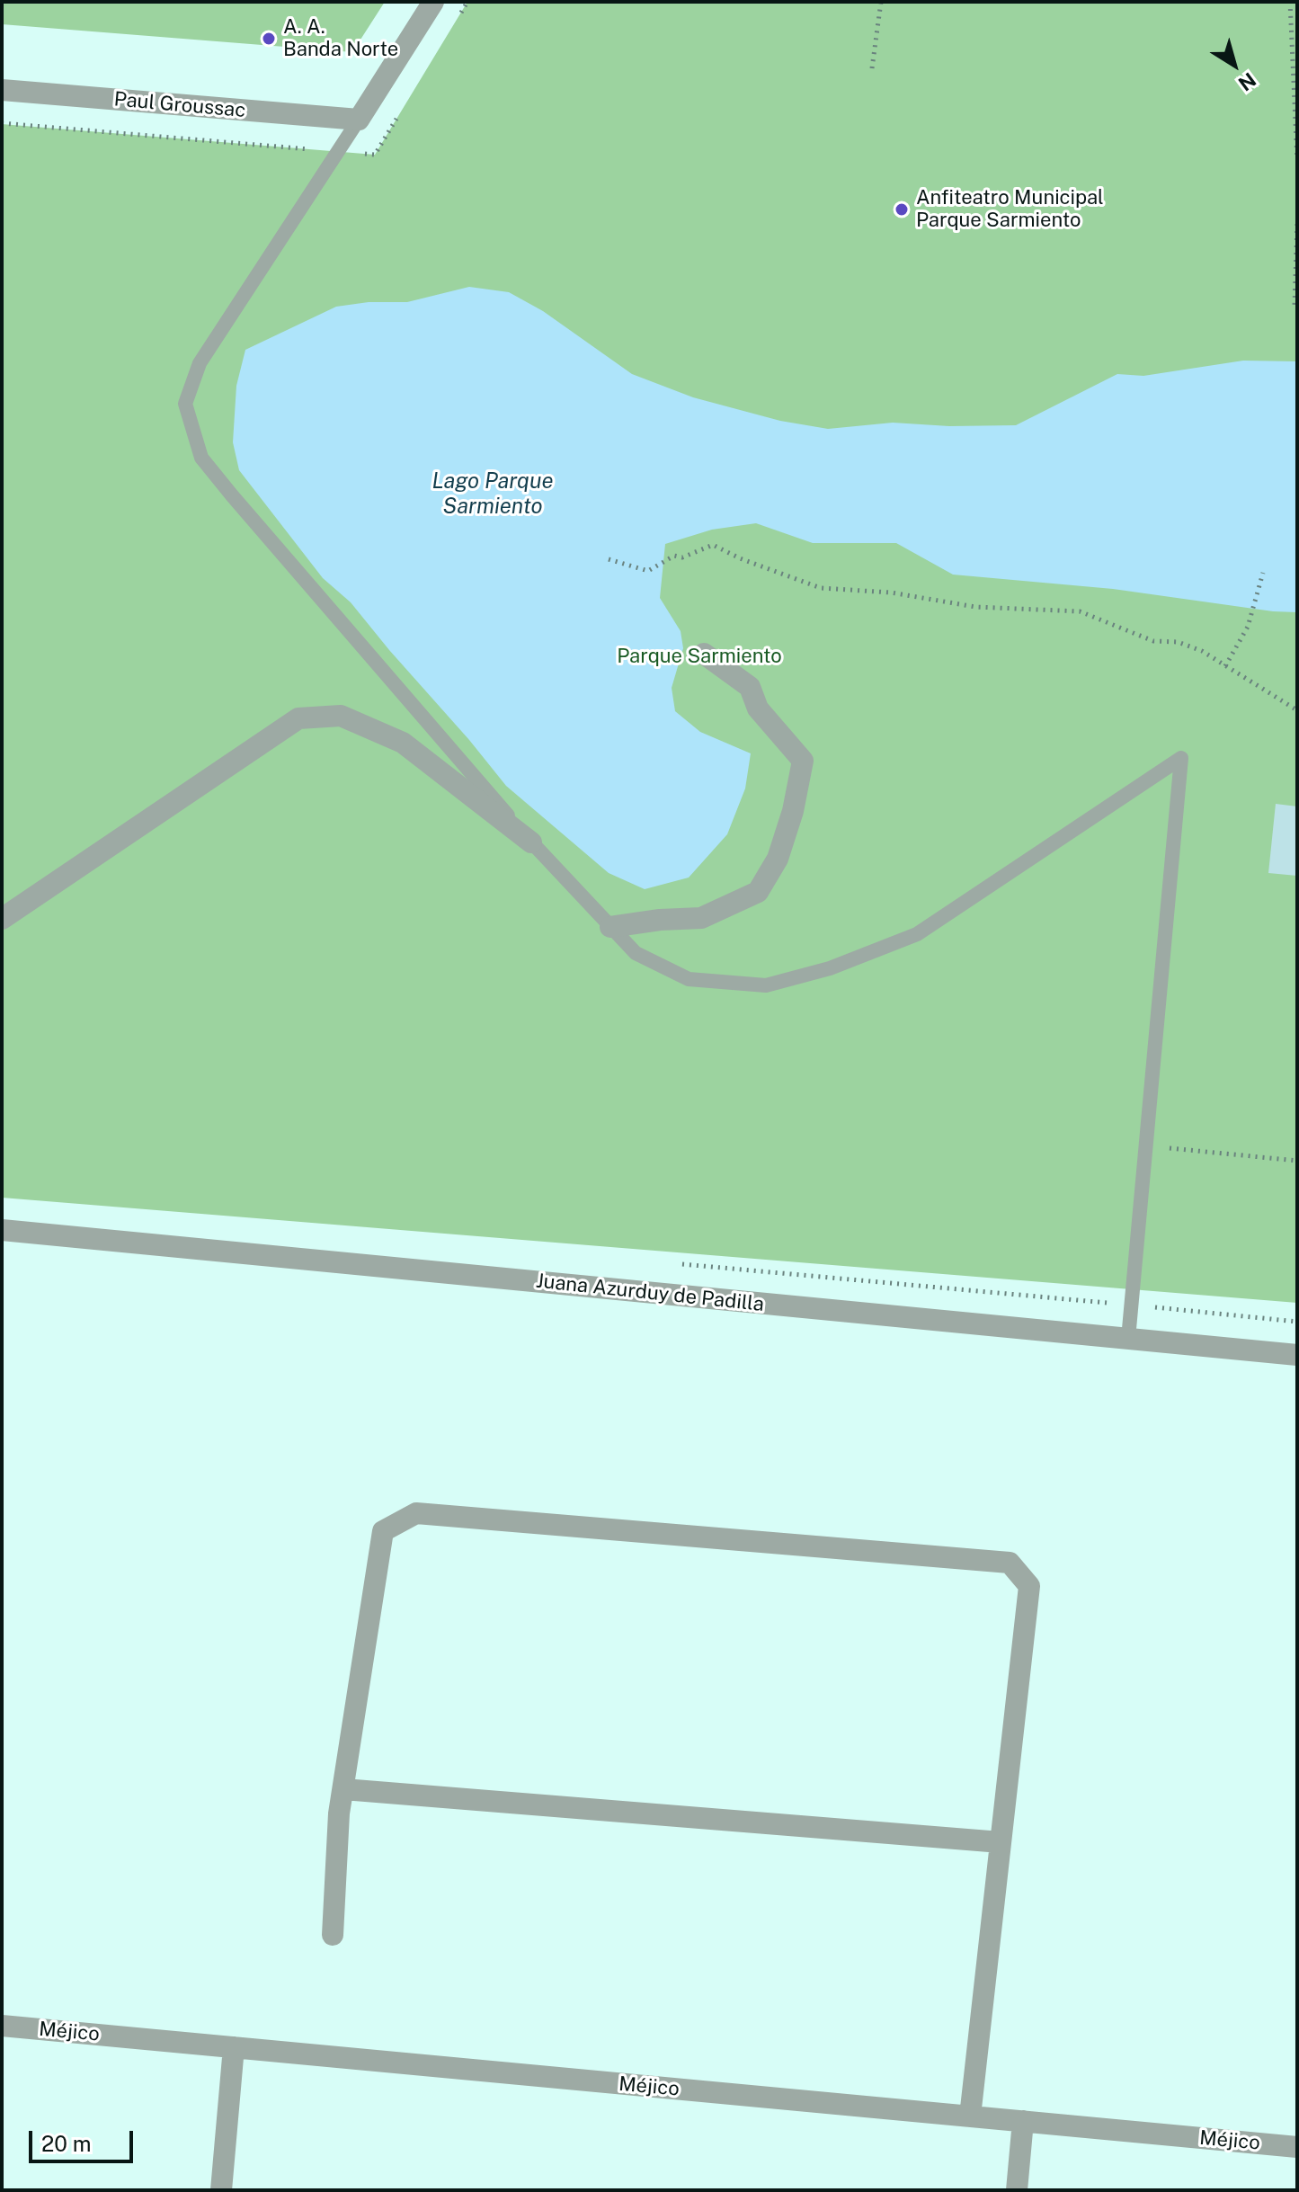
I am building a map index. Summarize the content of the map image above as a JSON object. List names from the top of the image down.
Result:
{
  "streets": {
    "street": ["Paul Groussac", "Juana Azurduy de Padilla", "Méjico"]
  },
  "water": ["Lago Parque Sarmiento"],
  "parks": ["Parque Sarmiento"],
  "places": ["A. A. Banda Norte", "Anfiteatro Municipal Parque Sarmiento"],
  "scale_bar": "20 m",
  "north": "bottom right"
}
